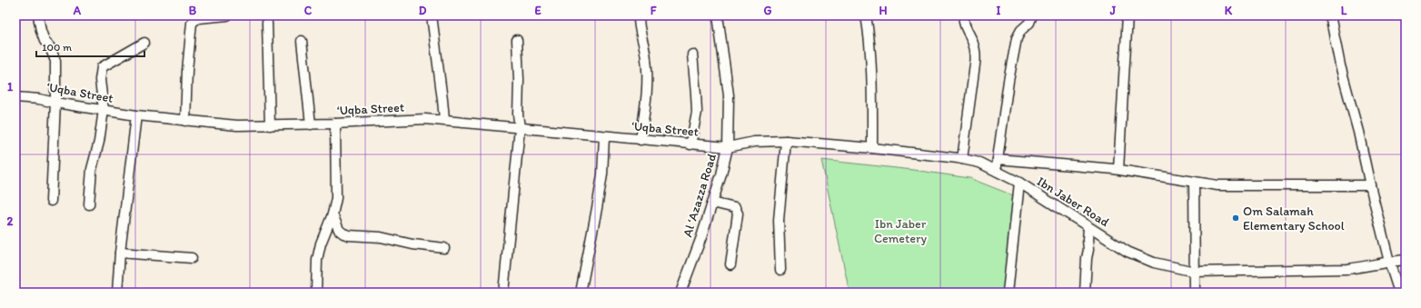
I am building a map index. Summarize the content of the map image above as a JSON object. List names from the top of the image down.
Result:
{
  "streets": {
    "street": ["‘Uqba Street", "Al ‘Azazza Road", "Ibn Jaber Road"]
  },
  "crossings": [
    ["‘Uqba Street", "Al ‘Azazza Road"],
    ["‘Uqba Street", "Ibn Jaber Road"],
    ["Al ‘Azazza Road", "Ibn Jaber Road"]
  ],
  "parks": ["Ibn Jaber Cemetery"],
  "places": ["Om Salamah Elementary School"],
  "scale_bar": "100 m",
  "grid": {
    "columns": [
      "A",
      "B",
      "C",
      "D",
      "E",
      "F",
      "G",
      "H",
      "I",
      "J",
      "K",
      "L"
    ],
    "rows": ["1", "2"]
  }
}
